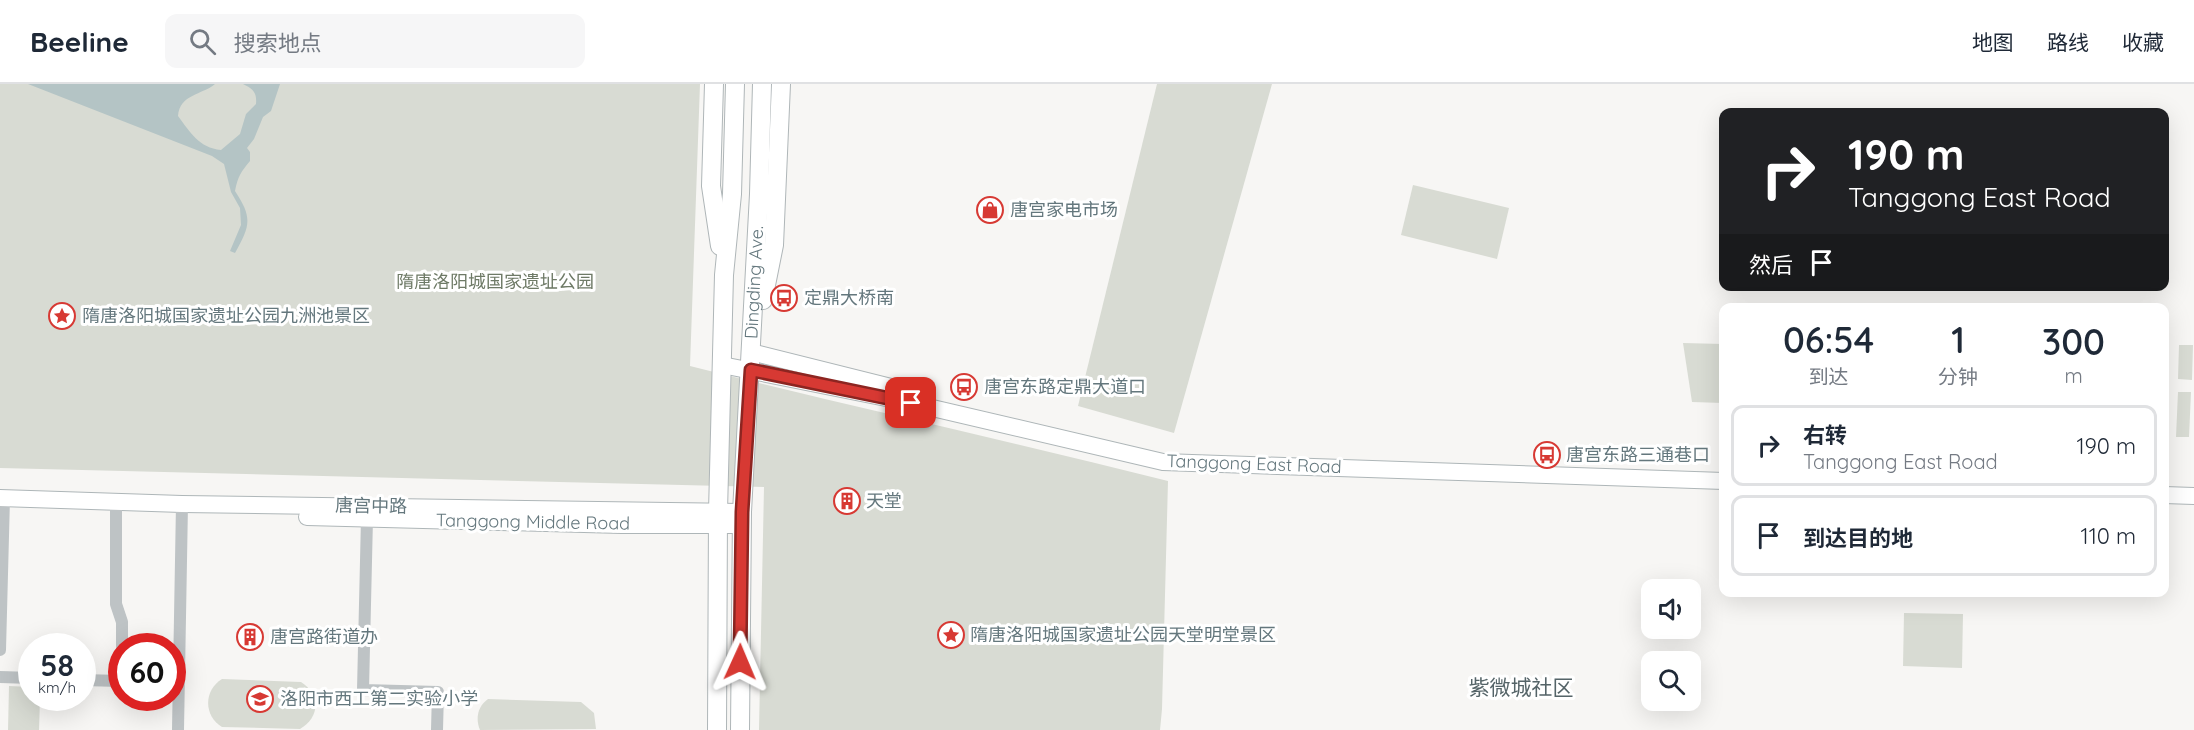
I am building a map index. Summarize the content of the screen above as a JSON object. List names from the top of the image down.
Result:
{
  "streets": {
    "main road": ["Dingding Ave."],
    "street": ["Tanggong East Road", "唐宫中路", "Tanggong Middle Road"]
  },
  "crossings": [
    ["Dingding Ave.", "Tanggong East Road"],
    ["Dingding Ave.", "唐宫中路"],
    ["Dingding Ave.", "Tanggong Middle Road"],
    ["唐宫中路", "Tanggong Middle Road"]
  ],
  "districts": ["紫微城社区"],
  "parks": ["隋唐洛阳城国家遗址公园"],
  "places": {
    "shop": ["唐宫家电市场"],
    "bus stop": ["定鼎大桥南", "唐宫东路定鼎大道口", "唐宫东路三通巷口"],
    "place": ["隋唐洛阳城国家遗址公园九洲池景区", "隋唐洛阳城国家遗址公园天堂明堂景区"],
    "building": ["天堂", "唐宫路街道办"],
    "school or university": ["洛阳市西工第二实验小学"]
  },
  "page": {
    "header": "Beeline",
    "search": "搜索地点",
    "nav": ["地图", "路线", "收藏"],
    "turn": ["190 m", "Tanggong East Road"],
    "then": "然后",
    "eta": [
      "06:54",
      "到达",
      "1",
      "分钟",
      "300",
      "m"
    ],
    "list": [
      {
        "name": "右转",
        "note": "Tanggong East Road",
        "value": "190 m"
      },
      {
        "name": "到达目的地",
        "value": "110 m"
      }
    ],
    "speed": "58 km/h",
    "limit": "60"
  }
}
